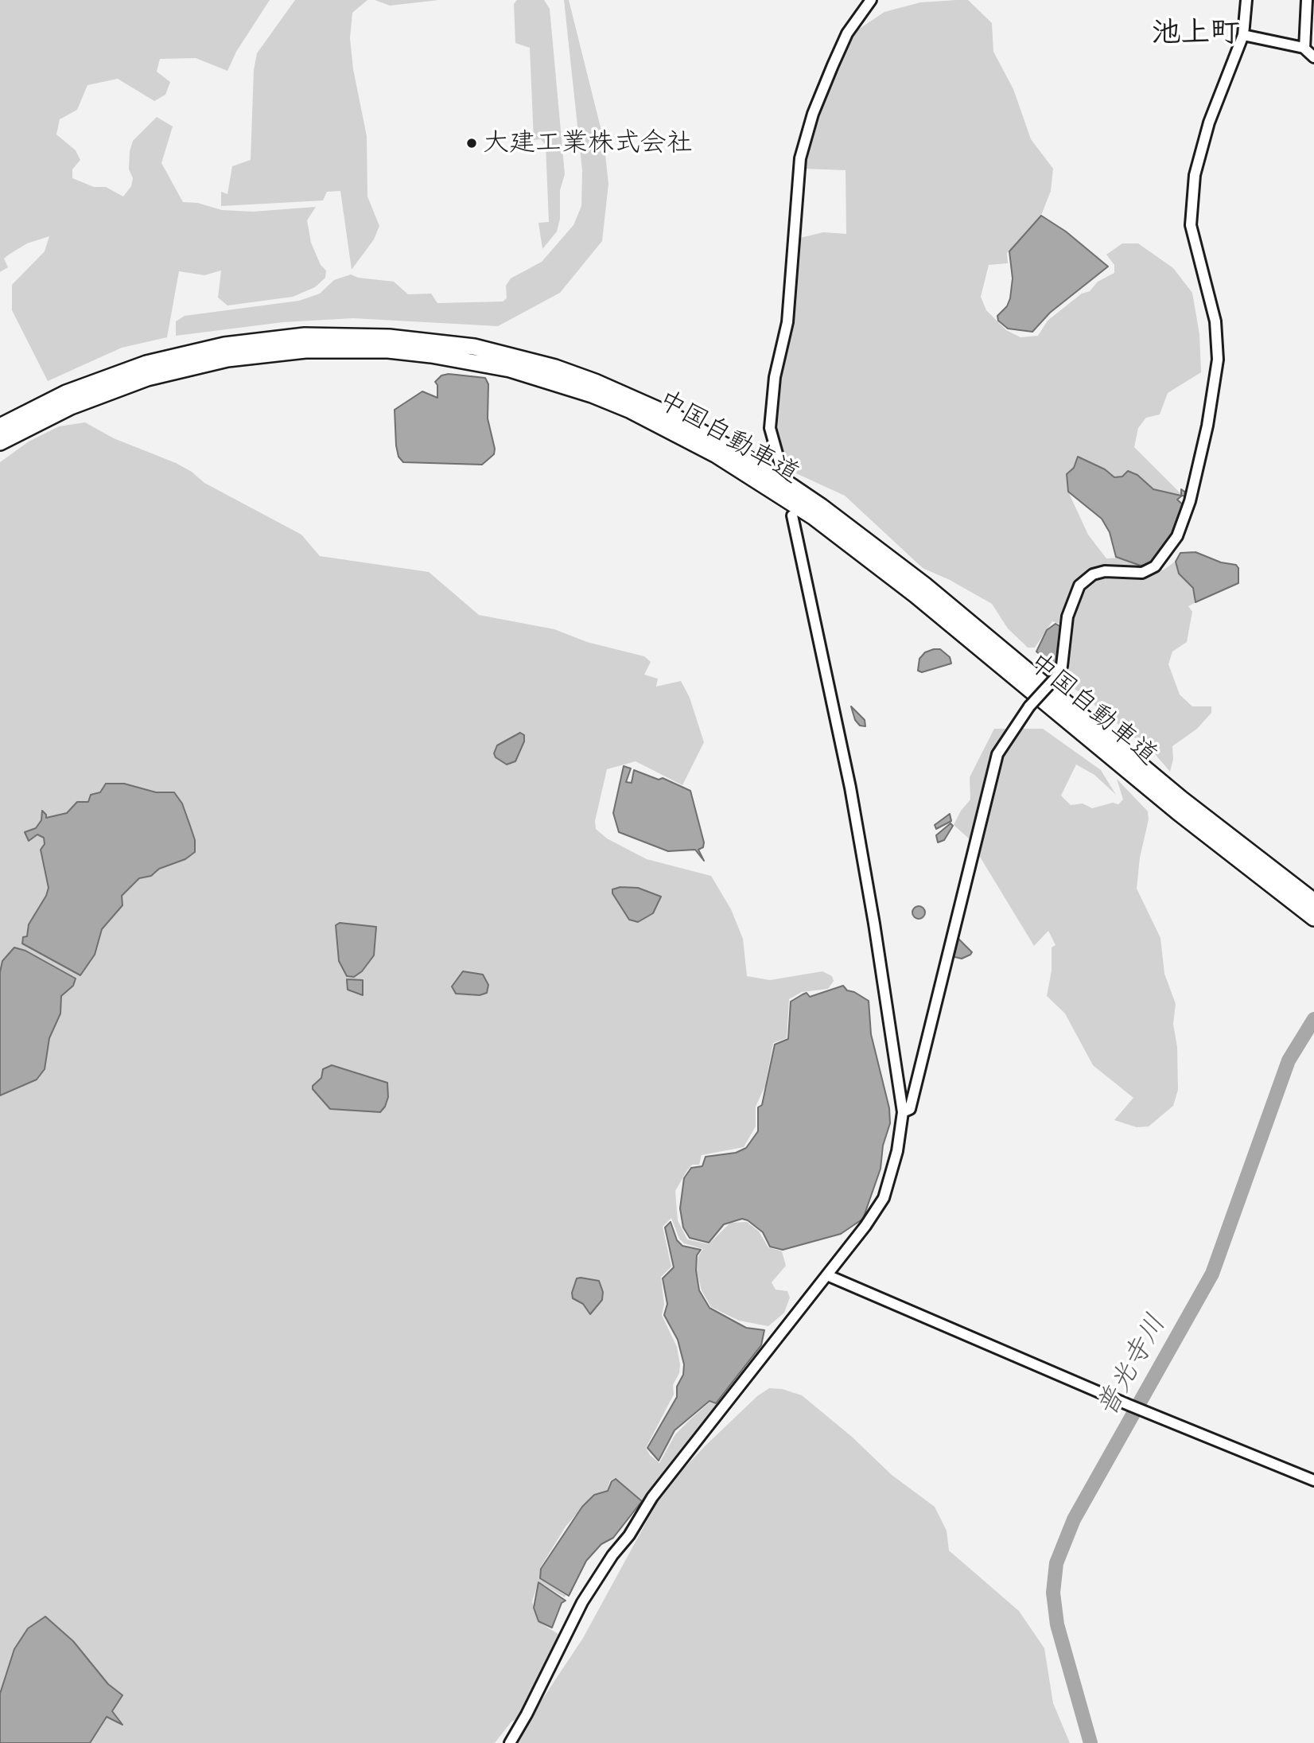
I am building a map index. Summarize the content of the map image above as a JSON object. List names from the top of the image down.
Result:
{
  "streets": {
    "highway": ["中国自動車道"]
  },
  "districts": ["池上町"],
  "water": ["普光寺川"],
  "places": ["大建工業株式会社"]
}
